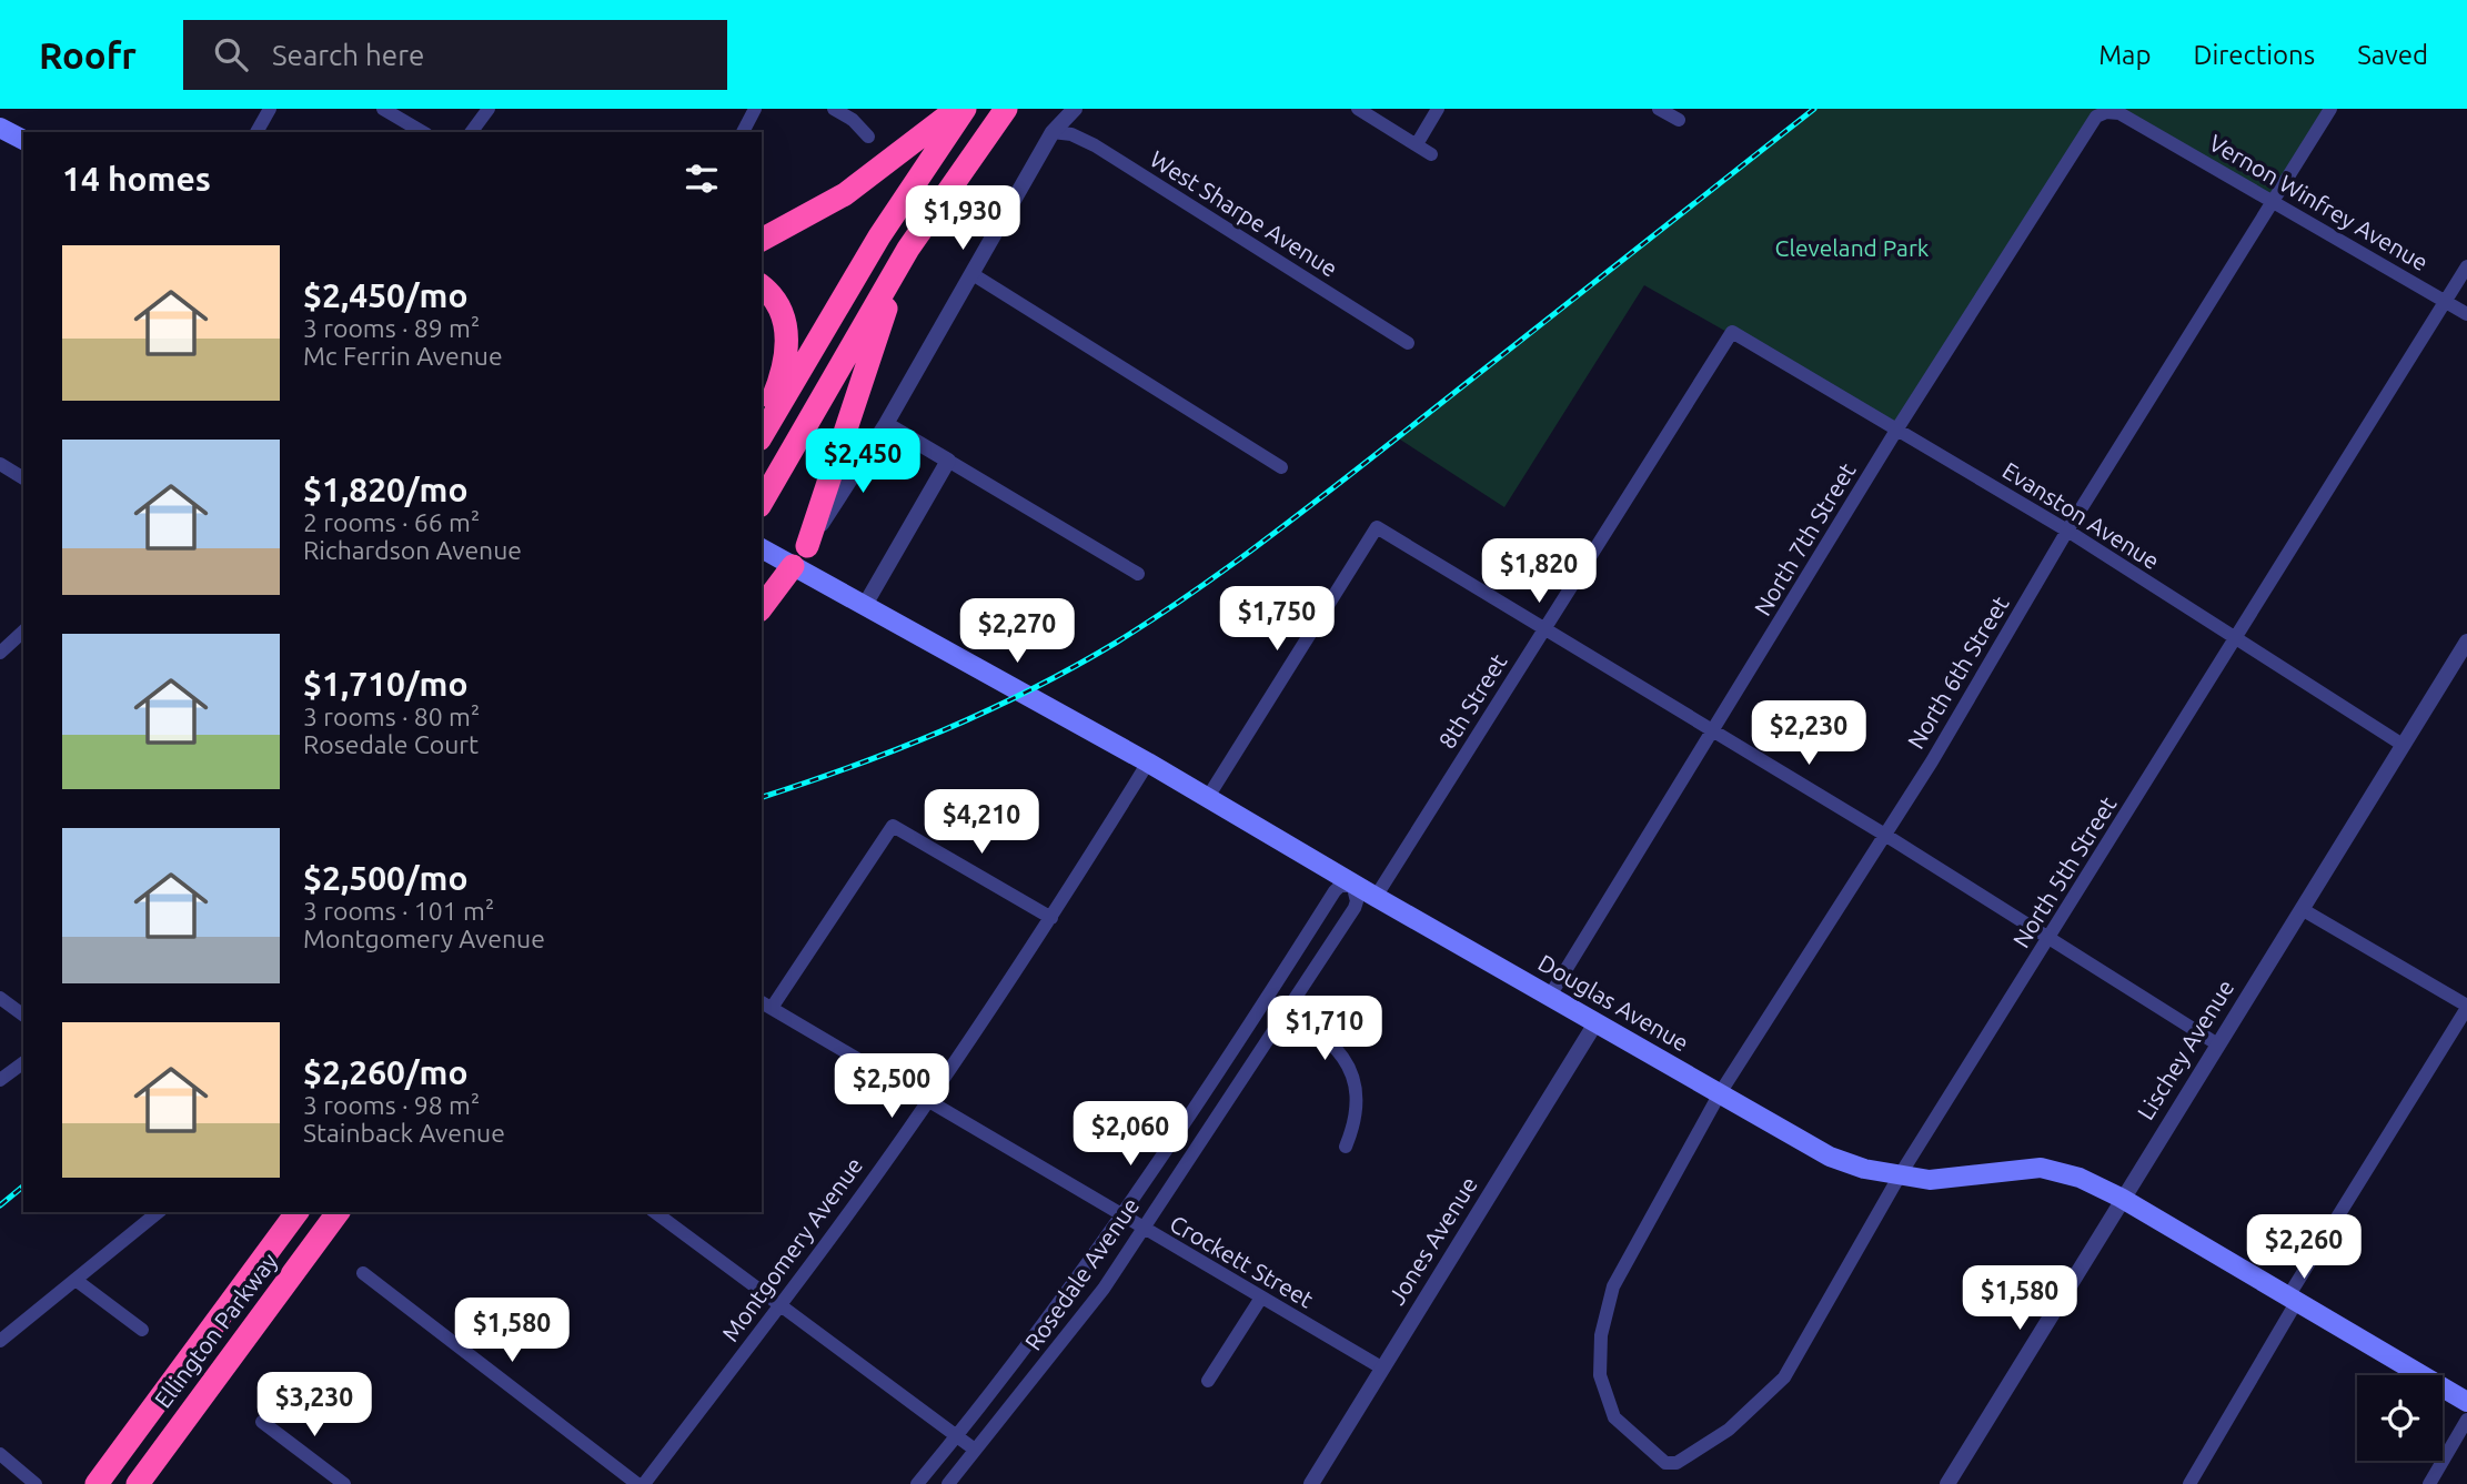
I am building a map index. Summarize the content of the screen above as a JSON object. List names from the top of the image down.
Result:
{
  "streets": {
    "highway": ["Ellington Parkway"],
    "main road": ["Douglas Avenue"],
    "street": [
      "Vernon Winfrey Avenue",
      "West Sharpe Avenue",
      "Evanston Avenue",
      "North 7th Street",
      "North 6th Street",
      "8th Street",
      "North 5th Street",
      "Lischey Avenue",
      "Jones Avenue",
      "Montgomery Avenue",
      "Crockett Street",
      "Rosedale Avenue"
    ]
  },
  "crossings": [
    ["Vernon Winfrey Avenue", "North 7th Street"],
    ["Vernon Winfrey Avenue", "North 6th Street"],
    ["Vernon Winfrey Avenue", "North 5th Street"],
    ["Evanston Avenue", "North 7th Street"],
    ["Evanston Avenue", "North 6th Street"],
    ["Evanston Avenue", "8th Street"],
    ["Evanston Avenue", "North 5th Street"],
    ["Evanston Avenue", "Lischey Avenue"],
    ["North 7th Street", "Douglas Avenue"],
    ["North 6th Street", "North 5th Street"],
    ["North 6th Street", "Douglas Avenue"],
    ["8th Street", "Douglas Avenue"],
    ["North 5th Street", "Douglas Avenue"],
    ["Douglas Avenue", "Lischey Avenue"],
    ["Douglas Avenue", "Jones Avenue"],
    ["Douglas Avenue", "Montgomery Avenue"],
    ["Douglas Avenue", "Rosedale Avenue"],
    ["Jones Avenue", "Crockett Street"],
    ["Montgomery Avenue", "Crockett Street"],
    ["Crockett Street", "Rosedale Avenue"]
  ],
  "parks": ["Cleveland Park"],
  "page": {
    "header": "Roofr",
    "search": "Search here",
    "nav": ["Map", "Directions", "Saved"],
    "heading": "14 homes",
    "price": [
      "$1,930",
      "$2,450",
      "$1,820",
      "$1,750",
      "$2,270",
      "$2,230",
      "$4,210",
      "$1,710",
      "$2,500",
      "$2,060",
      "$2,260",
      "$1,580",
      "$1,580",
      "$3,230"
    ],
    "list": [
      {
        "name": "$2,450/mo",
        "note": "3 rooms · 89 m² · Mc Ferrin Avenue"
      },
      {
        "name": "$1,820/mo",
        "note": "2 rooms · 66 m² · Richardson Avenue"
      },
      {
        "name": "$1,710/mo",
        "note": "3 rooms · 80 m² · Rosedale Court"
      },
      {
        "name": "$2,500/mo",
        "note": "3 rooms · 101 m² · Montgomery Avenue"
      },
      {
        "name": "$2,260/mo",
        "note": "3 rooms · 98 m² · Stainback Avenue"
      }
    ]
  }
}
